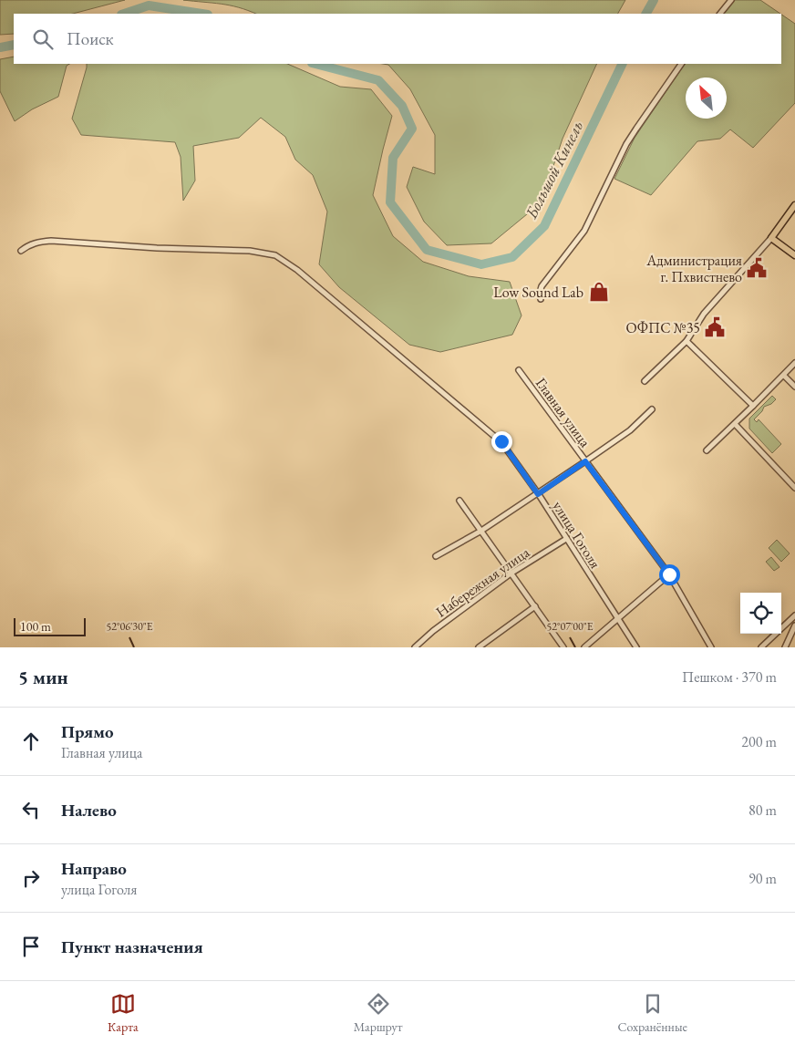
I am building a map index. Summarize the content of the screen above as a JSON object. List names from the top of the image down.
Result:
{
  "streets": {
    "street": ["Главная улица", "улица Гоголя", "Набережная улица"]
  },
  "crossings": [
    ["улица Гоголя", "Набережная улица"]
  ],
  "water": ["Большой Кинель"],
  "places": {
    "public building": ["Администрация г. Пхвистнево", "ОФПС №35"],
    "shop": ["Low Sound Lab"]
  },
  "scale_bar": "100 m",
  "north": "top left",
  "page": {
    "search": "Поиск",
    "scale": "100 m",
    "heading": ["5 мин", "Пешком · 370 m"],
    "list": [
      ["Прямо", "Главная улица", "200 m"],
      ["Налево", "80 m"],
      ["Направо", "улица Гоголя", "90 m"],
      "Пункт назначения"
    ],
    "nav": ["Карта", "Маршрут", "Сохранённые"]
  },
  "coordinates": ["52°06'30\"E", "52°07'00\"E"]
}
